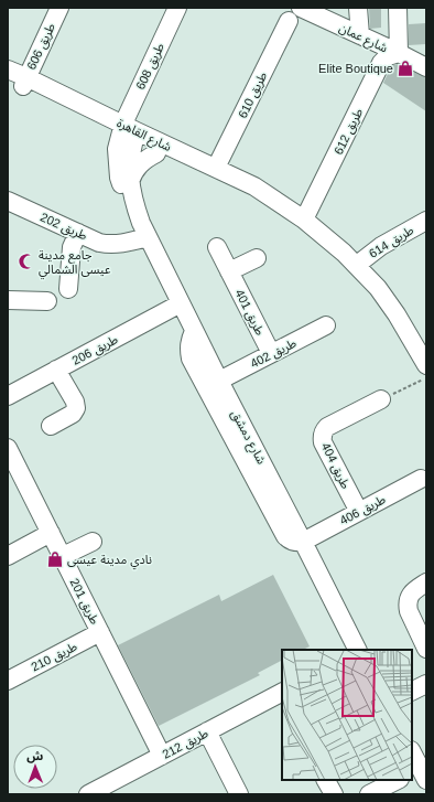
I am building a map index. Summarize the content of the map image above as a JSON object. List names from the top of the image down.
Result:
{
  "streets": {
    "street": [
      "شارع عمان",
      "طريق 606",
      "طريق 608",
      "طريق 610",
      "طريق 612",
      "شارع القاهرة",
      "طريق 202",
      "طريق 614",
      "طريق 401",
      "طريق 206",
      "طريق 402",
      "شارع دمشق",
      "طريق 404",
      "طريق 406",
      "طريق 201",
      "طريق 210",
      "طريق 212"
    ]
  },
  "crossings": [
    ["شارع عمان", "طريق 612"],
    ["طريق 606", "شارع القاهرة"],
    ["طريق 608", "شارع القاهرة"],
    ["طريق 608", "شارع دمشق"],
    ["طريق 610", "شارع القاهرة"],
    ["طريق 612", "شارع القاهرة"],
    ["شارع القاهرة", "طريق 614"],
    ["شارع القاهرة", "شارع دمشق"],
    ["طريق 202", "شارع دمشق"],
    ["طريق 401", "طريق 402"],
    ["طريق 206", "شارع دمشق"],
    ["طريق 402", "شارع دمشق"],
    ["شارع دمشق", "طريق 406"],
    ["طريق 404", "طريق 406"],
    ["طريق 201", "طريق 210"],
    ["طريق 201", "طريق 212"]
  ],
  "places": {
    "shop": ["Elite Boutique", "نادي مدينة عيسى"],
    "mosque": ["جامع مدينة عيسى الشمالي"]
  },
  "north": "top"
}
